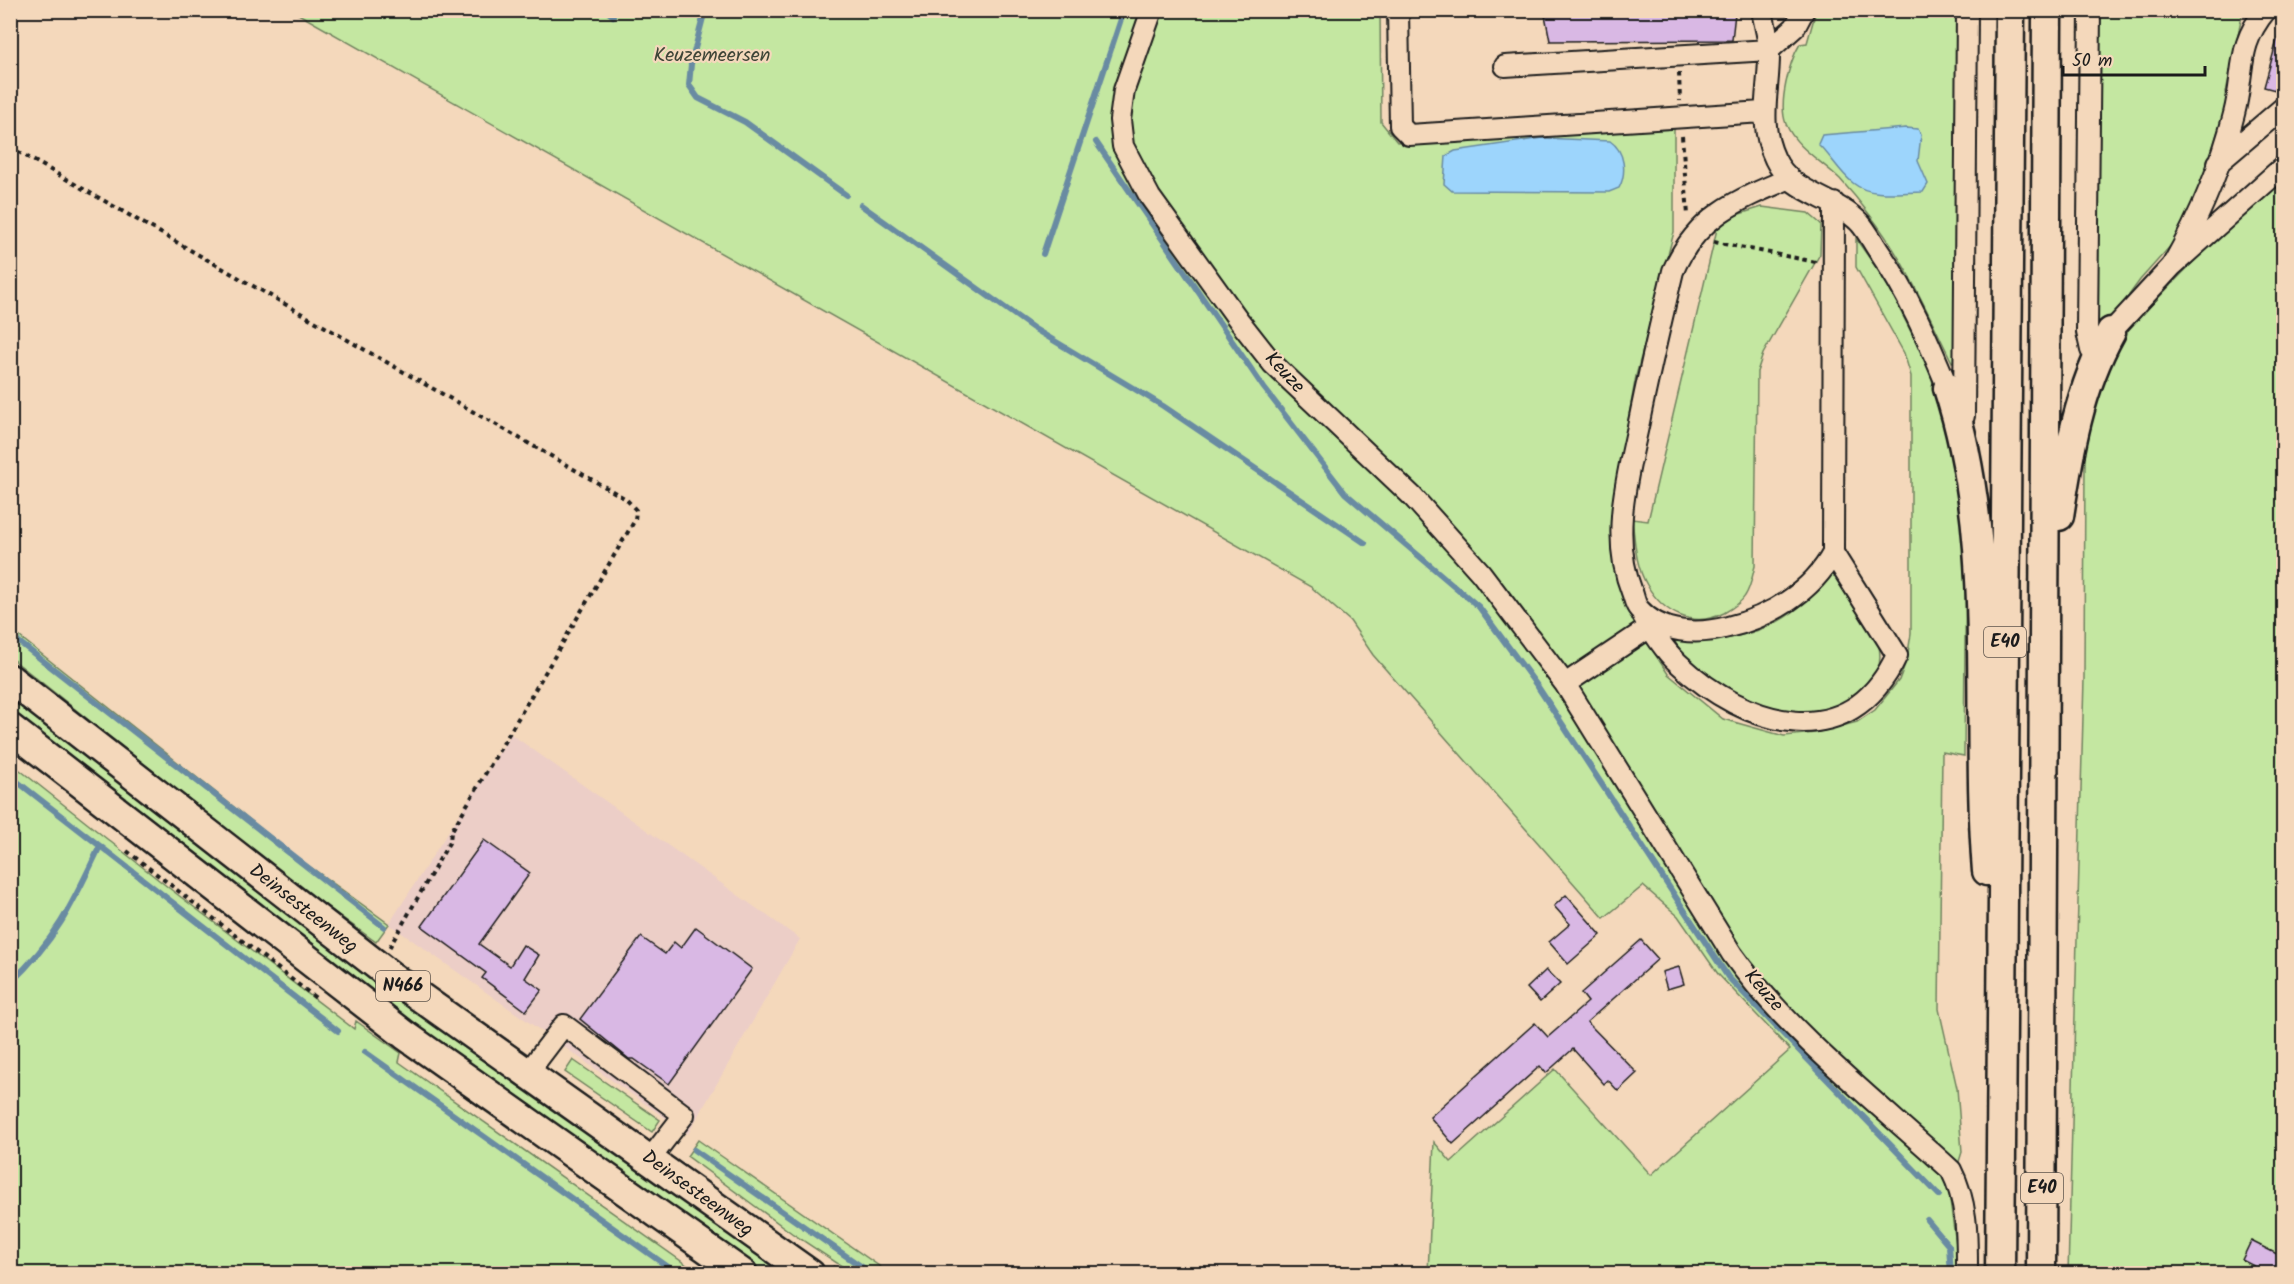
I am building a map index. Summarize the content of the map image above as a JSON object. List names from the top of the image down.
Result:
{
  "streets": {
    "highway": ["E40", "Deinsesteenweg", "N466"],
    "street": ["Keuze"]
  },
  "parks": ["Keuzemeersen"],
  "scale_bar": "50 m"
}
